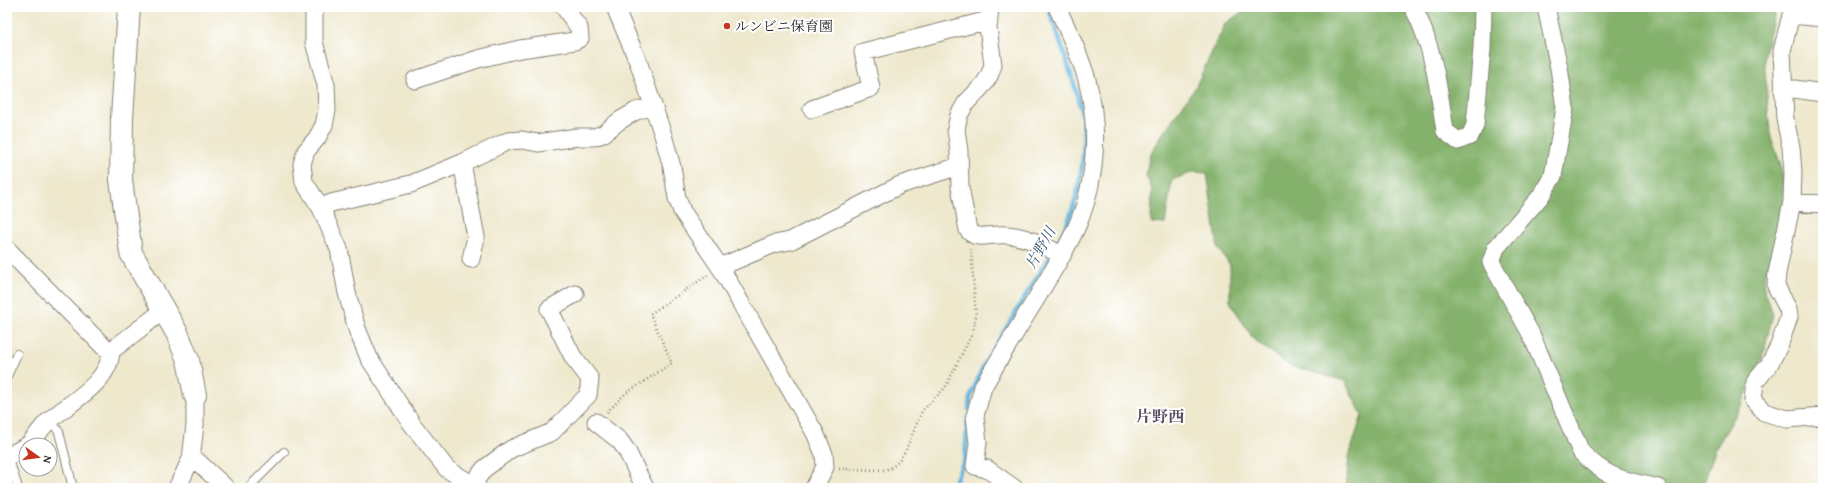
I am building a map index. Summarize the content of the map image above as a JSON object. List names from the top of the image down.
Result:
{
  "districts": ["片野西"],
  "water": ["片野川"],
  "places": ["ルンビニ保育園"],
  "north": "right"
}
